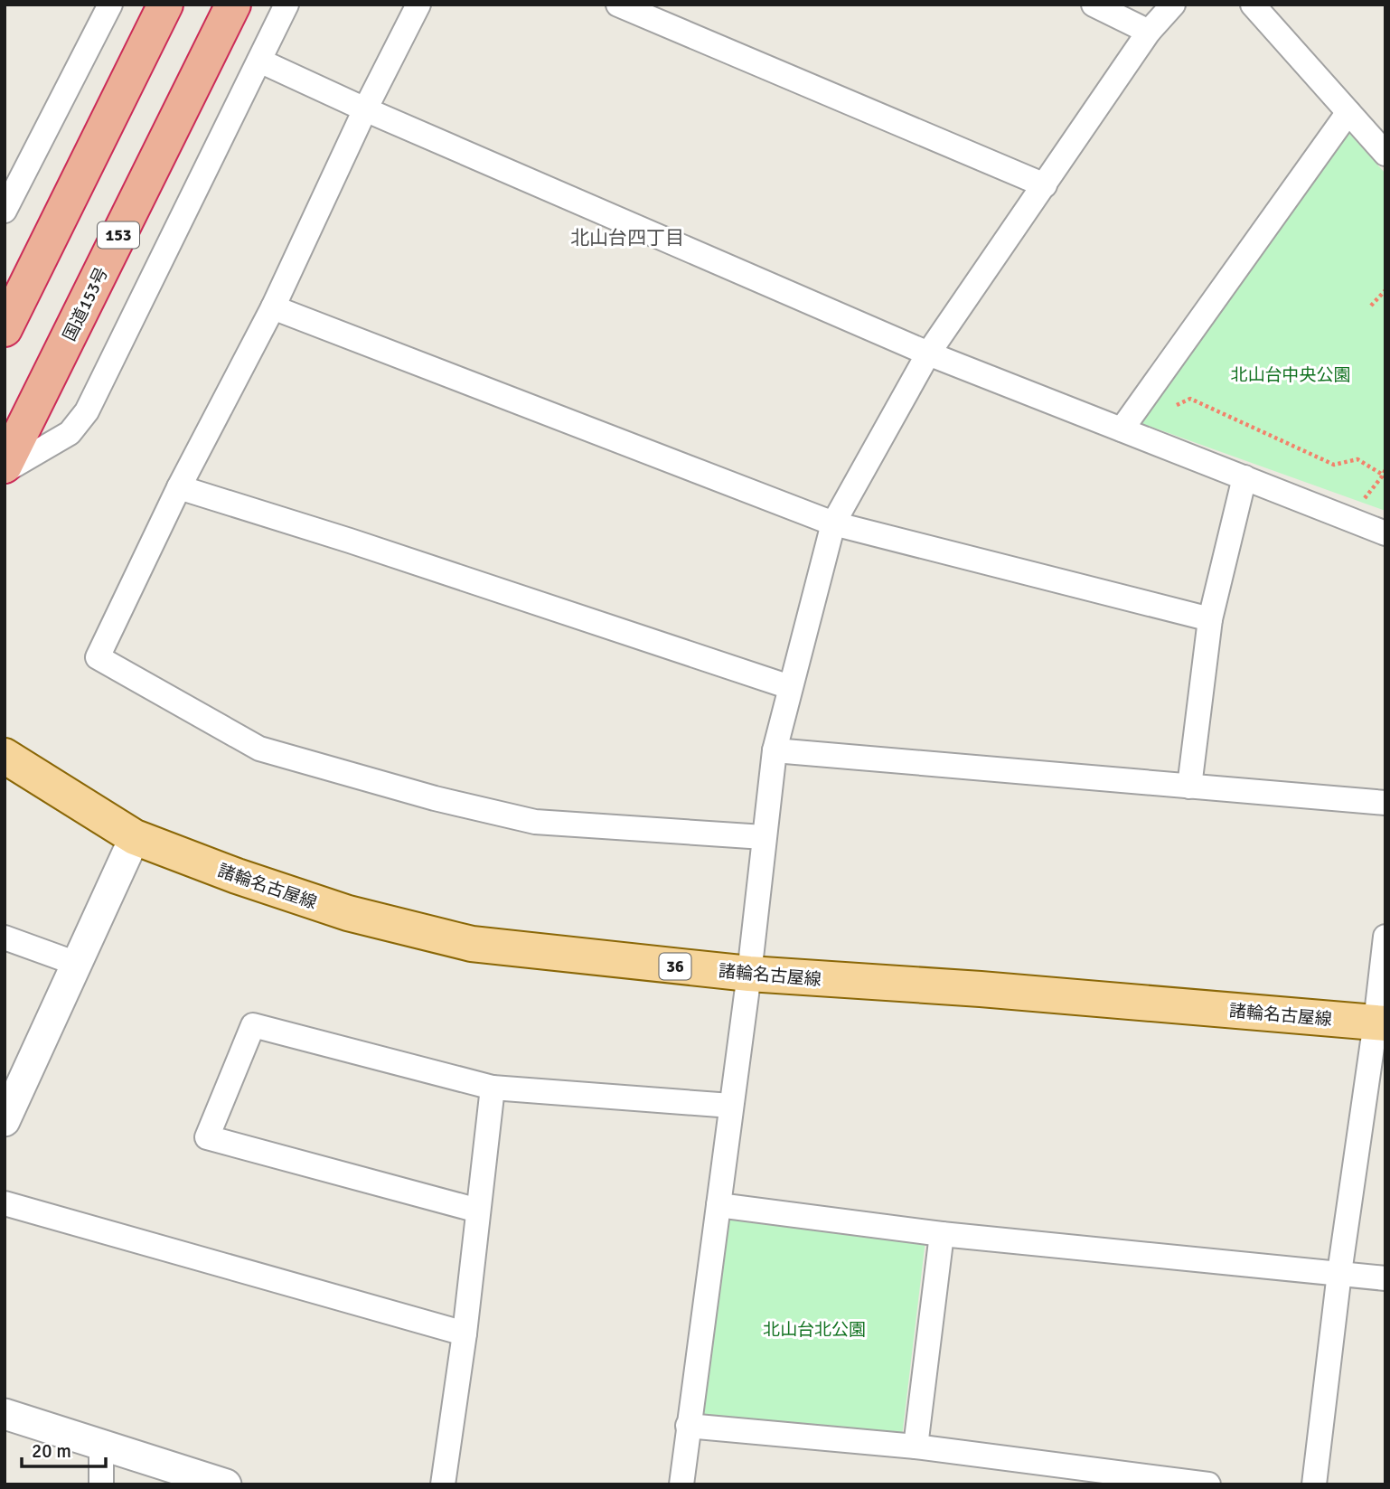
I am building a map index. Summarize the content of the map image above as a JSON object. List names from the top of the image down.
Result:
{
  "streets": {
    "highway": ["153", "国道153号"],
    "main road": ["諸輪名古屋線", "36"]
  },
  "districts": ["北山台四丁目"],
  "parks": ["北山台中央公園", "北山台北公園"],
  "scale_bar": "20 m"
}
